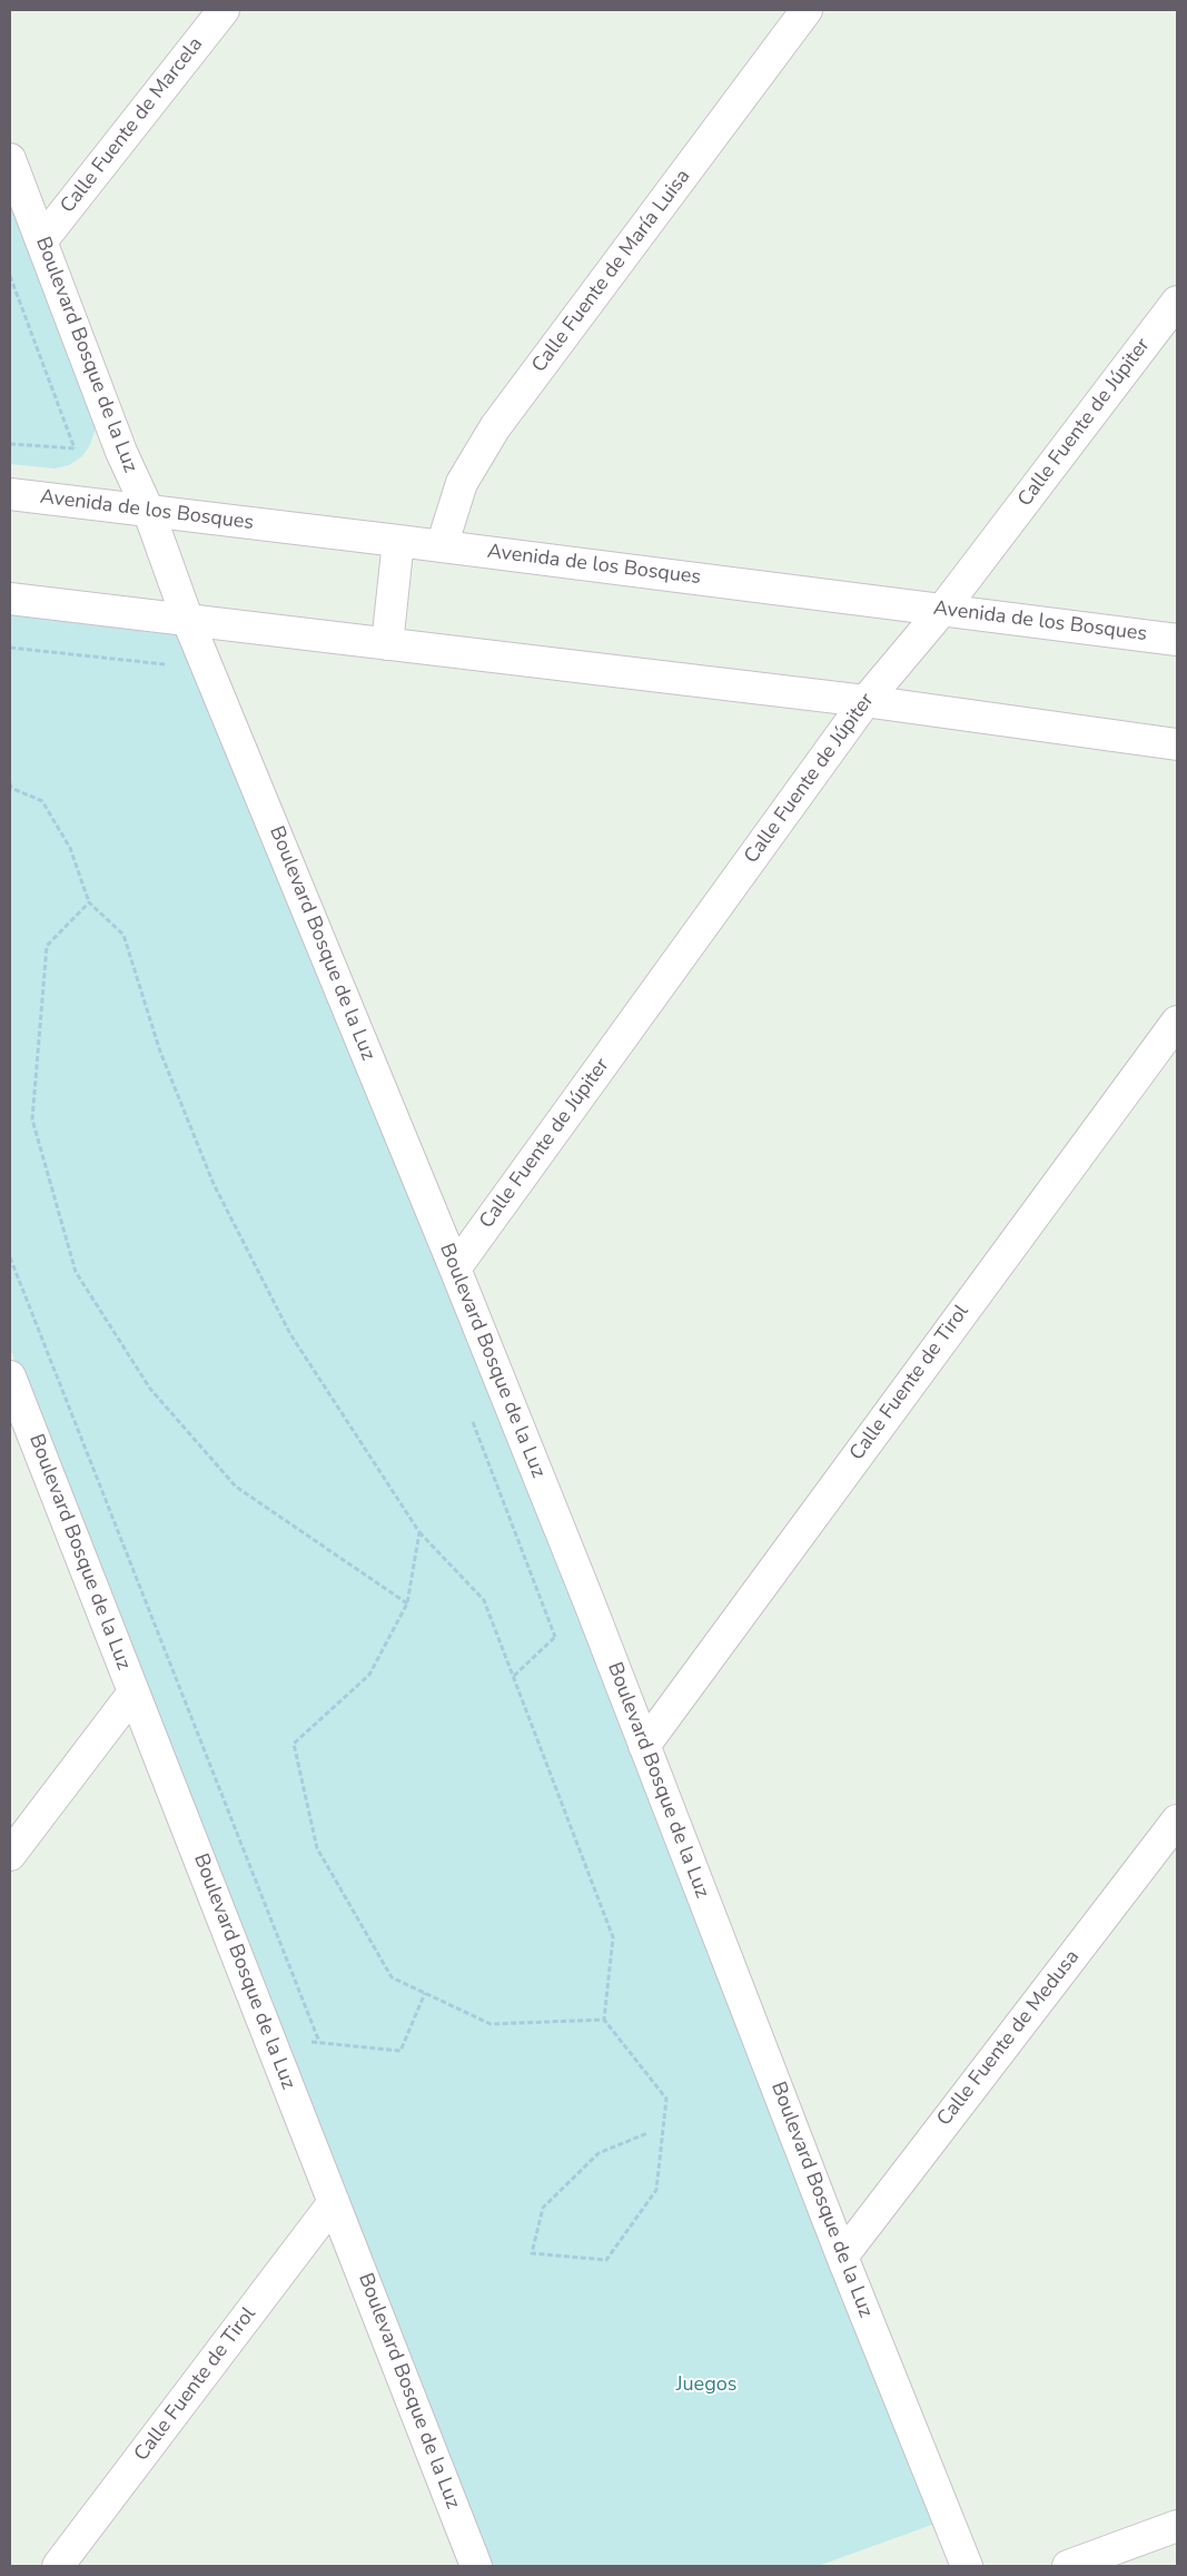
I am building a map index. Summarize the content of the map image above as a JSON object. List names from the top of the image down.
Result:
{
  "streets": {
    "street": [
      "Calle Fuente de Marcela",
      "Calle Fuente de María Luisa",
      "Boulevard Bosque de la Luz",
      "Calle Fuente de Júpiter",
      "Avenida de los Bosques",
      "Calle Fuente de Tirol",
      "Calle Fuente de Medusa"
    ]
  },
  "crossings": [
    ["Calle Fuente de Marcela", "Boulevard Bosque de la Luz"],
    ["Calle Fuente de María Luisa", "Avenida de los Bosques"],
    ["Boulevard Bosque de la Luz", "Calle Fuente de Júpiter"],
    ["Boulevard Bosque de la Luz", "Avenida de los Bosques"],
    ["Boulevard Bosque de la Luz", "Calle Fuente de Tirol"],
    ["Boulevard Bosque de la Luz", "Calle Fuente de Medusa"],
    ["Calle Fuente de Júpiter", "Avenida de los Bosques"]
  ],
  "parks": ["Juegos"]
}
